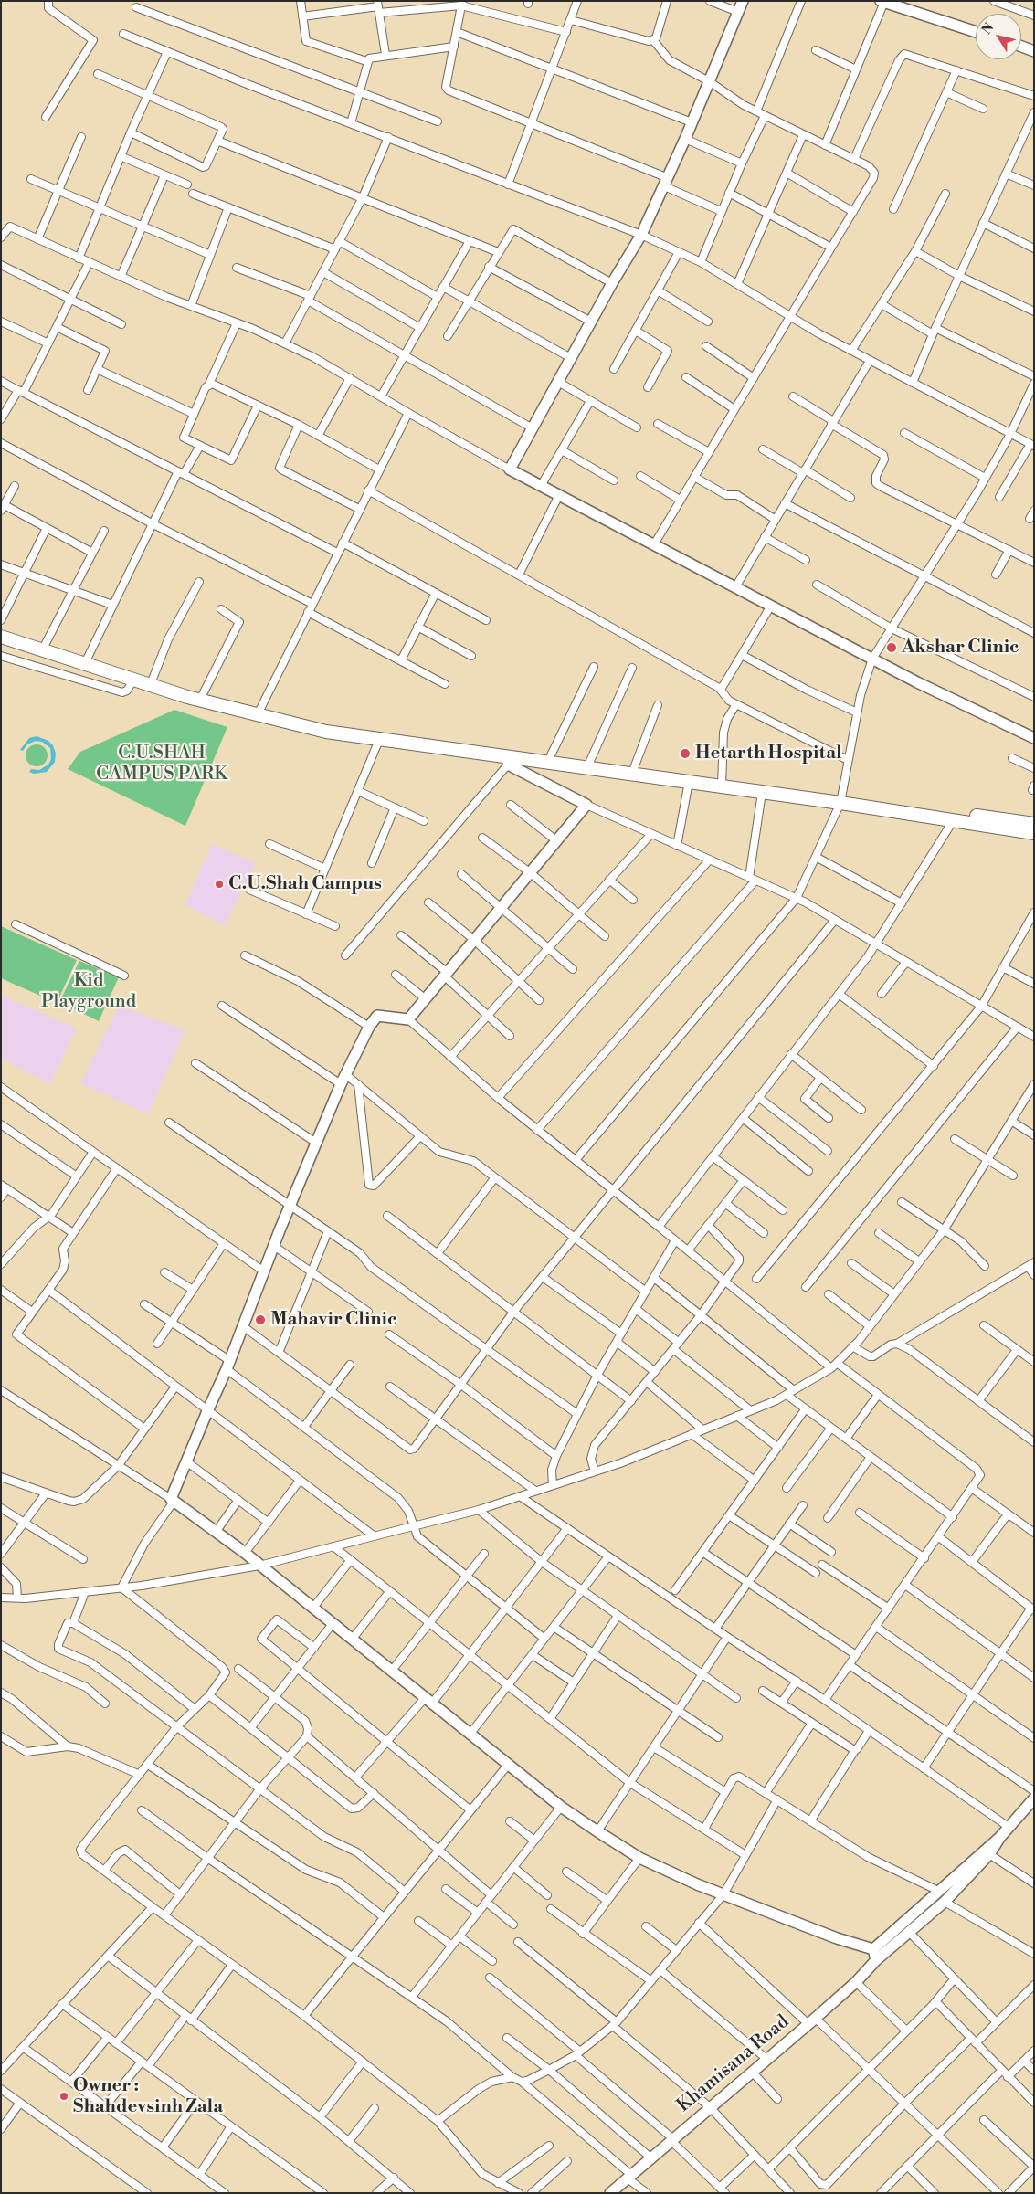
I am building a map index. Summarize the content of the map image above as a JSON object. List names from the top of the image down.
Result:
{
  "streets": {
    "street": ["Khamisana Road"]
  },
  "parks": ["C.U.SHAH CAMPUS PARK", "Kid Playground"],
  "places": [
    "Akshar Clinic",
    "Hetarth Hospital",
    "C.U.Shah Campus",
    "Mahavir Clinic",
    "Owner : Shahdevsinh Zala"
  ],
  "north": "top left"
}
